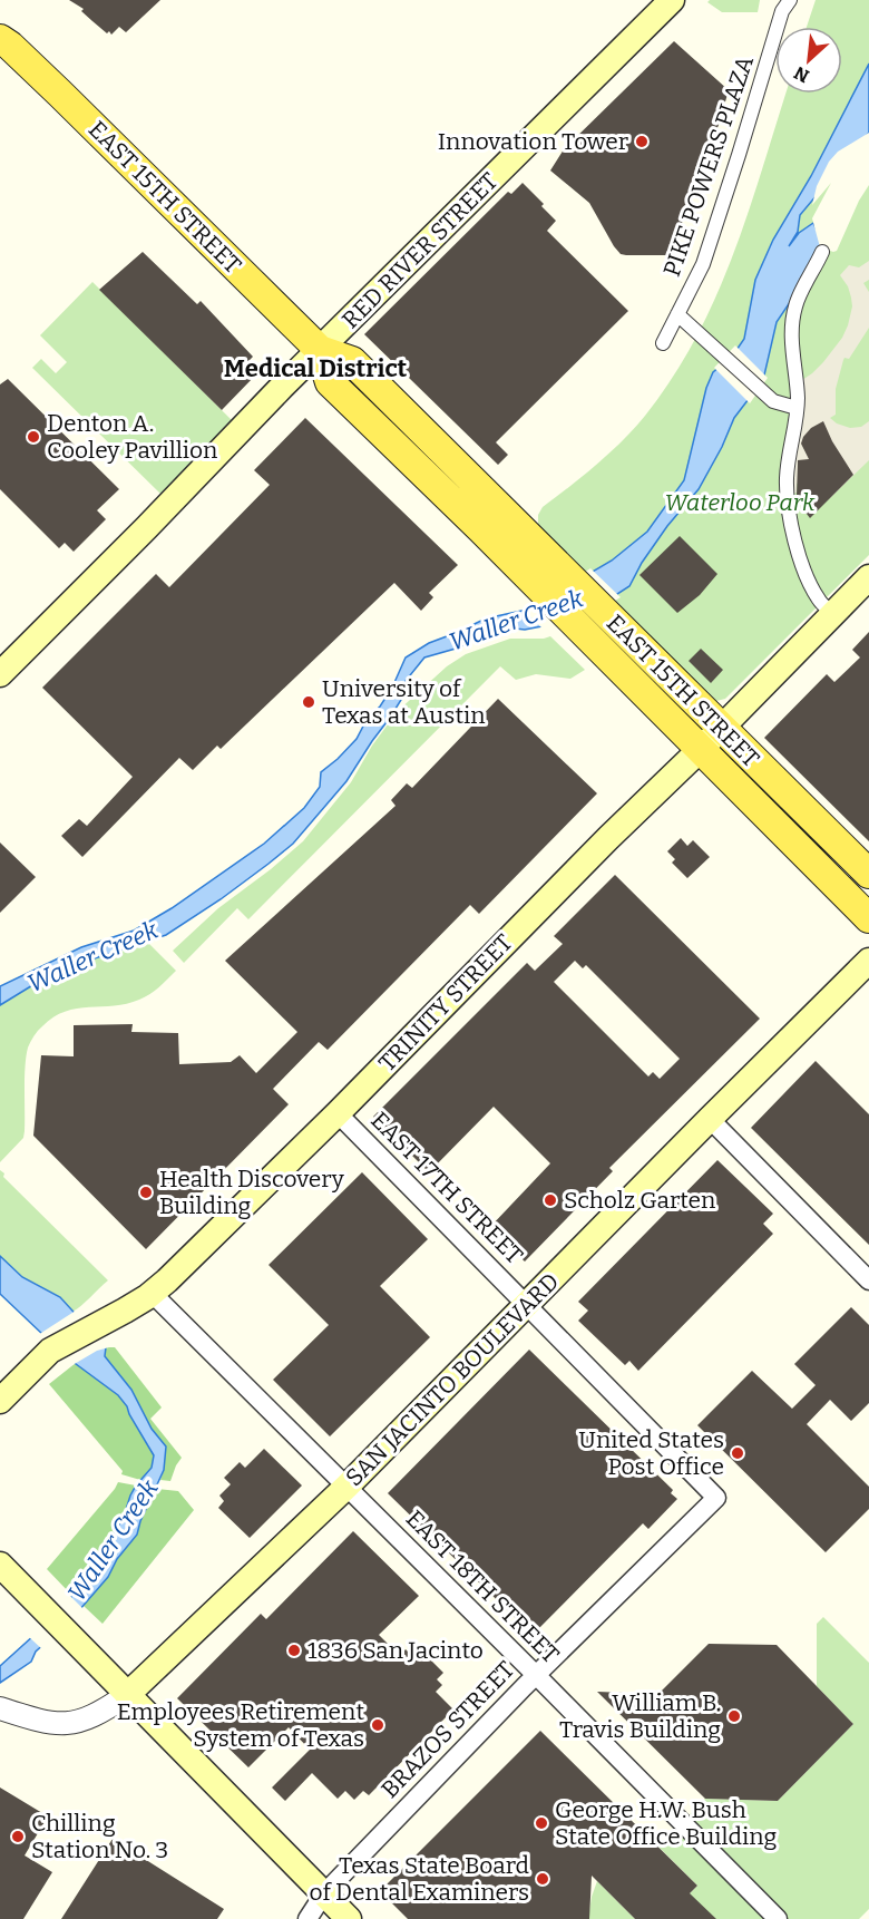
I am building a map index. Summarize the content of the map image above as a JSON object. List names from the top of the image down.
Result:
{
  "streets": {
    "main road": [
      "EAST 15TH STREET",
      "RED RIVER STREET",
      "TRINITY STREET",
      "SAN JACINTO BOULEVARD"
    ],
    "street": [
      "PIKE POWERS PLAZA",
      "EAST 17TH STREET",
      "EAST 18TH STREET",
      "BRAZOS STREET"
    ]
  },
  "crossings": [
    ["EAST 15TH STREET", "RED RIVER STREET"],
    ["EAST 15TH STREET", "TRINITY STREET"],
    ["TRINITY STREET", "EAST 17TH STREET"],
    ["TRINITY STREET", "EAST 18TH STREET"],
    ["EAST 17TH STREET", "SAN JACINTO BOULEVARD"],
    ["EAST 17TH STREET", "BRAZOS STREET"],
    ["SAN JACINTO BOULEVARD", "EAST 18TH STREET"],
    ["EAST 18TH STREET", "BRAZOS STREET"]
  ],
  "districts": ["Medical District"],
  "water": ["Waller Creek"],
  "parks": ["Waterloo Park"],
  "places": [
    "Innovation Tower",
    "Denton A. Cooley Pavillion",
    "University of Texas at Austin",
    "Health Discovery Building",
    "Scholz Garten",
    "United States Post Office",
    "1836 San Jacinto",
    "William B. Travis Building",
    "Employees Retirement System of Texas",
    "George H.W. Bush State Office Building",
    "Chilling Station No. 3",
    "Texas State Board of Dental Examiners"
  ],
  "north": "bottom left"
}
